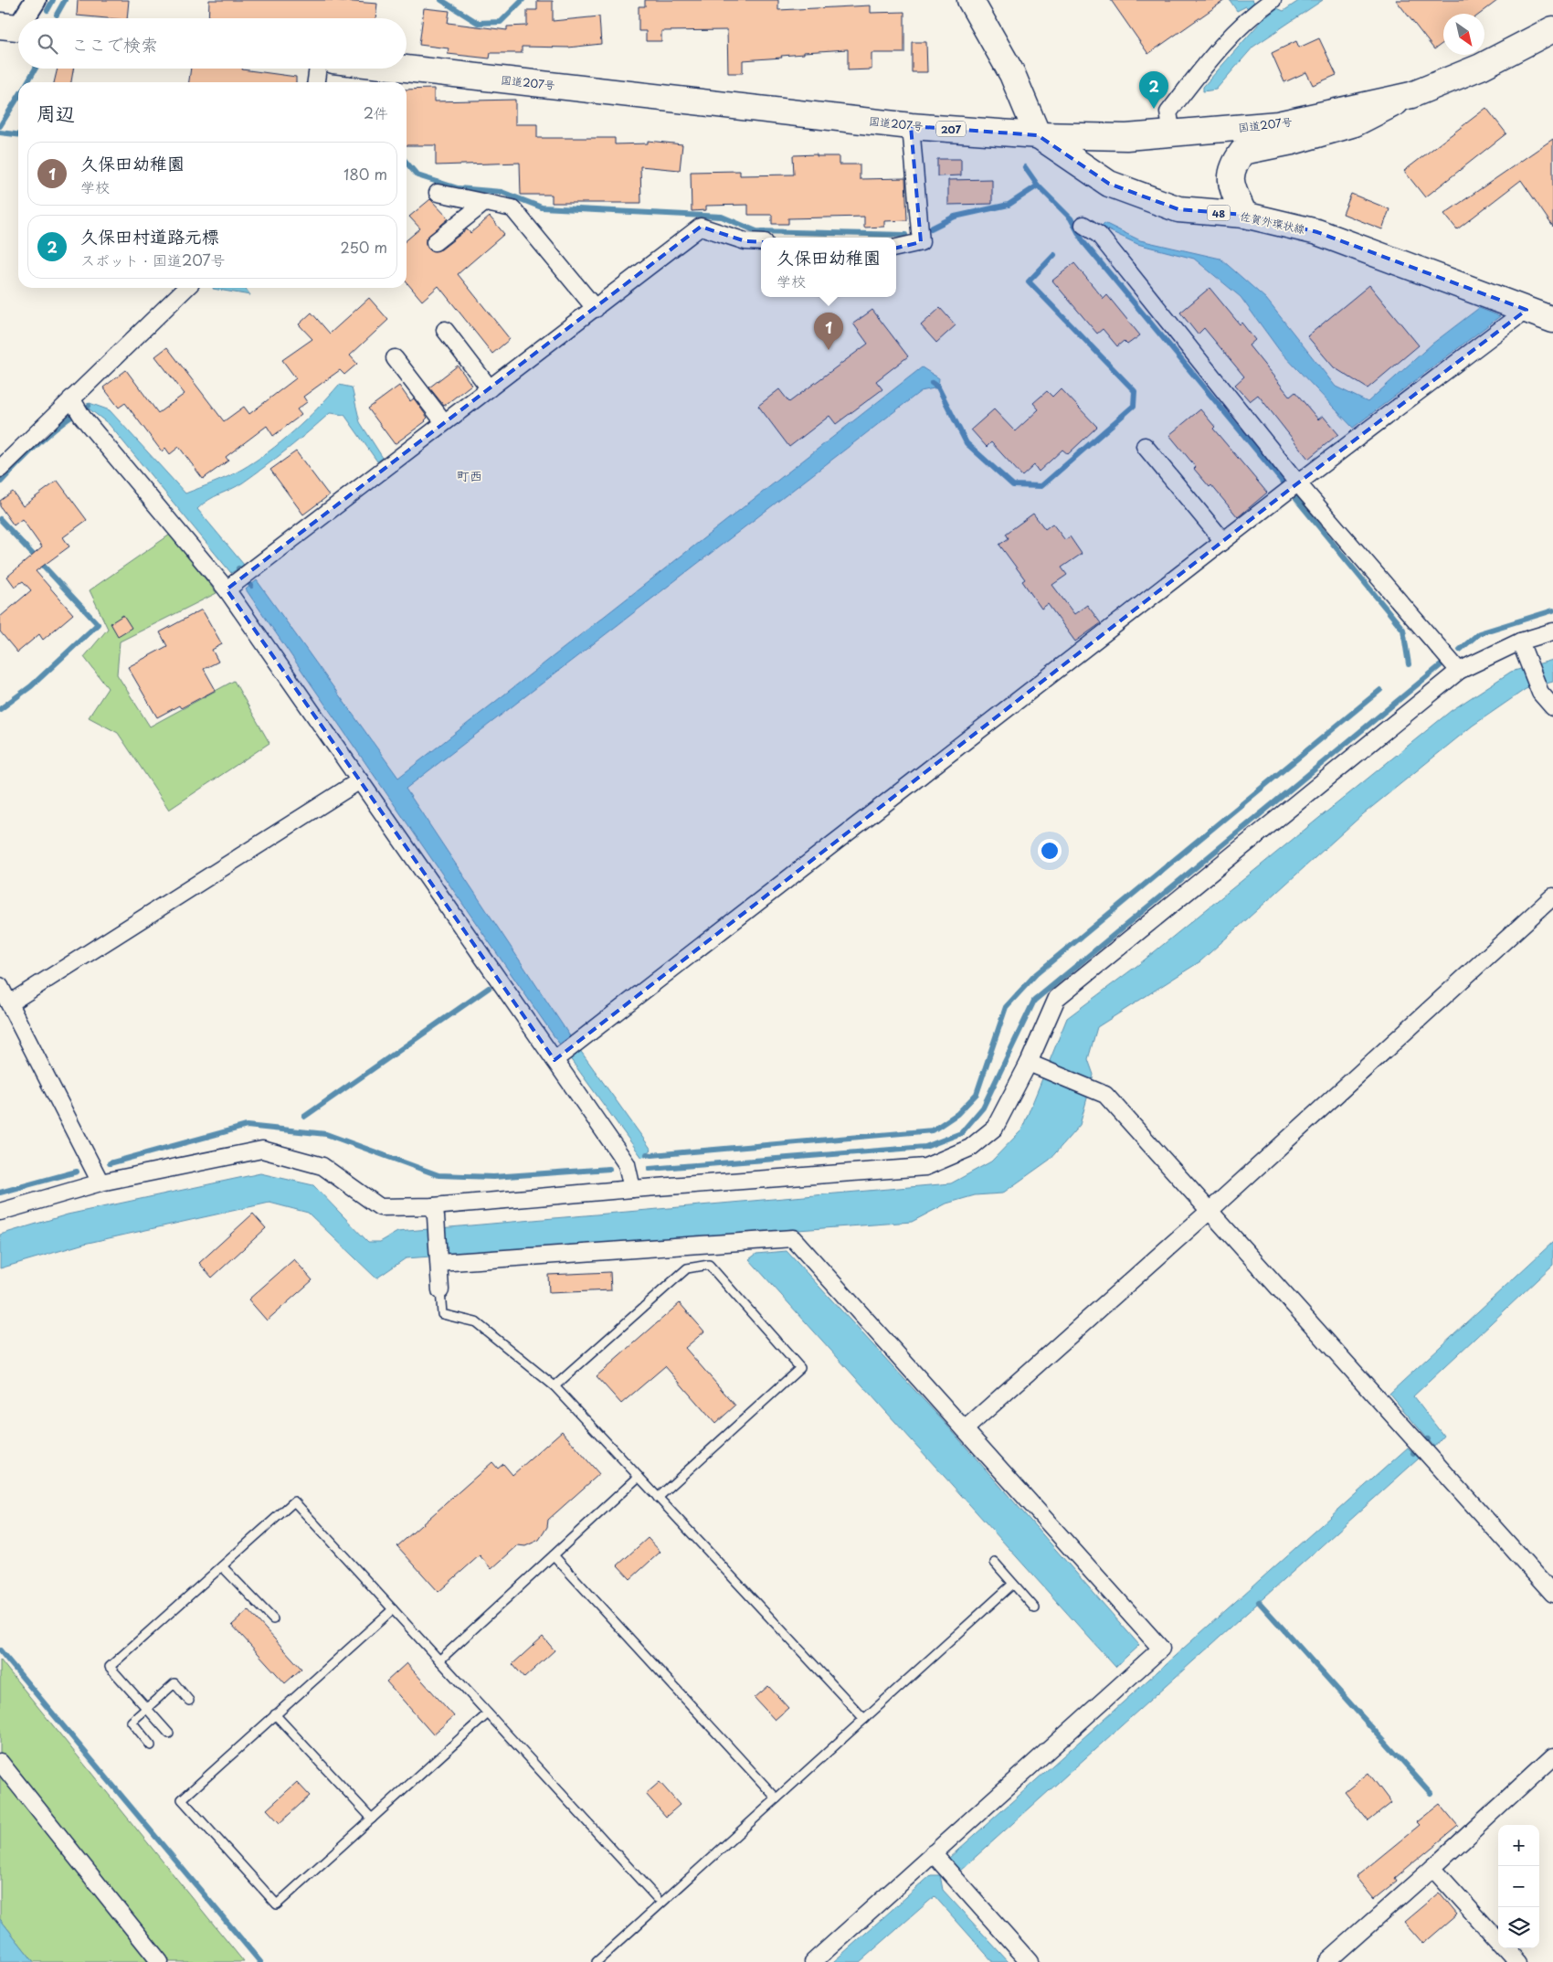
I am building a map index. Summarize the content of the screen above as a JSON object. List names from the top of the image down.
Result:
{
  "streets": {
    "main road": [
      "国道207号",
      "207",
      "48",
      "佐賀外環状線"
    ]
  },
  "crossings": [
    ["国道207号", "48"],
    ["国道207号", "佐賀外環状線"],
    ["48", "佐賀外環状線"]
  ],
  "districts": ["町西"],
  "north": "bottom right",
  "page": {
    "search": "ここで検索",
    "pins": ["2", "1"],
    "heading": ["周辺", "2件"],
    "list": [
      {
        "mark": "1",
        "name": "久保田幼稚園",
        "note": "学校",
        "value": "180 m"
      },
      {
        "mark": "2",
        "name": "久保田村道路元標",
        "note": "スポット · 国道207号",
        "value": "250 m"
      }
    ],
    "popup": ["久保田幼稚園", "学校"],
    "map_buttons": ["+", "−"]
  }
}
